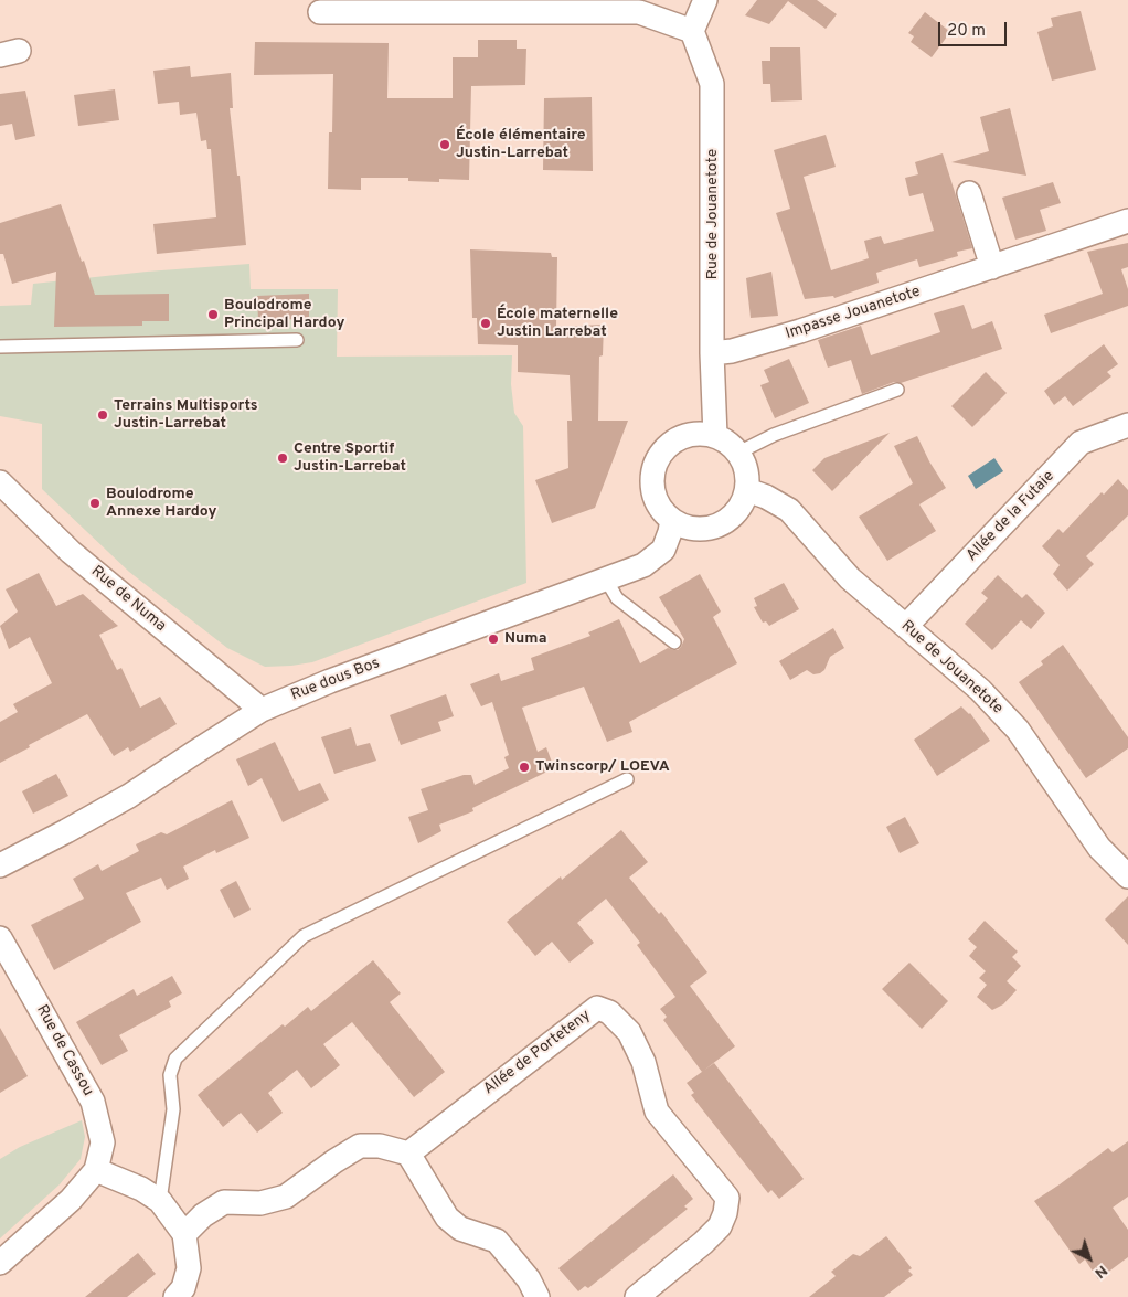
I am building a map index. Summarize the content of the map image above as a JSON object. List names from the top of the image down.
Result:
{
  "streets": {
    "street": [
      "Rue de Jouanetote",
      "Impasse Jouanetote",
      "Allée de la Futaie",
      "Rue de Numa",
      "Rue dous Bos",
      "Rue de Cassou",
      "Allée de Porteteny"
    ]
  },
  "crossings": [
    ["Rue de Jouanetote", "Impasse Jouanetote"],
    ["Rue de Jouanetote", "Allée de la Futaie"],
    ["Rue de Jouanetote", "Rue dous Bos"],
    ["Rue de Numa", "Rue dous Bos"]
  ],
  "places": [
    "École élémentaire Justin-Larrebat",
    "Boulodrome Principal Hardoy",
    "École maternelle Justin Larrebat",
    "Terrains Multisports Justin-Larrebat",
    "Centre Sportif Justin-Larrebat",
    "Boulodrome Annexe Hardoy",
    "Numa",
    "Twinscorp/ LOEVA"
  ],
  "scale_bar": "20 m",
  "north": "bottom right"
}
